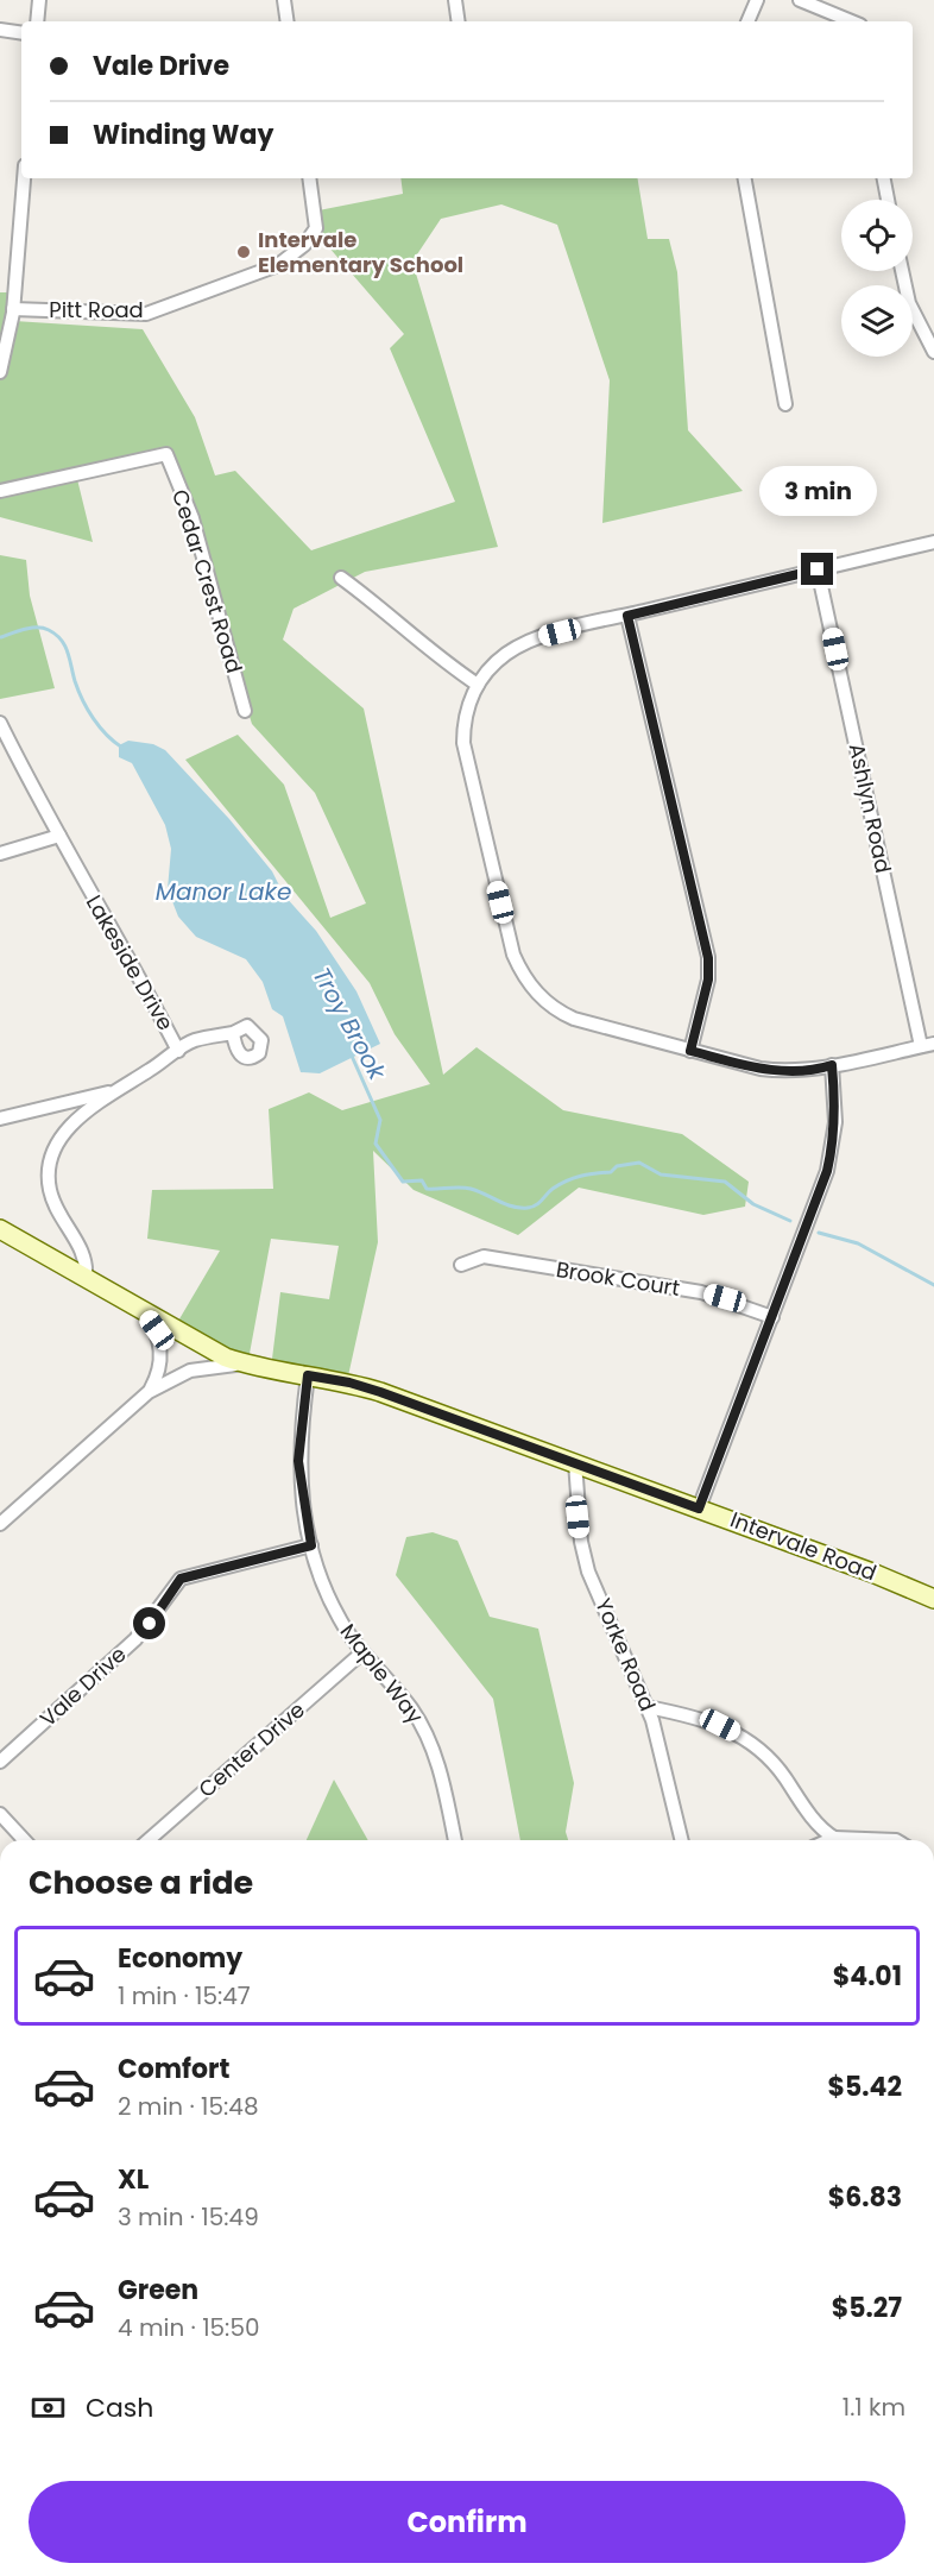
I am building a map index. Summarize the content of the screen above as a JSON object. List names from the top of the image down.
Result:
{
  "streets": {
    "street": [
      "Pitt Road",
      "Cedar Crest Road",
      "Ashlyn Road",
      "Lakeside Drive",
      "Brook Court",
      "Intervale Road",
      "Yorke Road",
      "Maple Way",
      "Vale Drive",
      "Center Drive"
    ]
  },
  "crossings": [
    ["Lakeside Drive", "Intervale Road"],
    ["Intervale Road", "Yorke Road"],
    ["Intervale Road", "Maple Way"],
    ["Maple Way", "Vale Drive"],
    ["Maple Way", "Center Drive"]
  ],
  "water": ["Manor Lake", "Troy Brook"],
  "places": ["Intervale Elementary School"],
  "page": {
    "banner": ["Vale Drive", "Winding Way"],
    "bubble": "3 min",
    "heading": "Choose a ride",
    "list": [
      {
        "name": "Economy",
        "note": "1 min · 15:47",
        "value": "$4.01"
      },
      {
        "name": "Comfort",
        "note": "2 min · 15:48",
        "value": "$5.42"
      },
      {
        "name": "XL",
        "note": "3 min · 15:49",
        "value": "$6.83"
      },
      {
        "name": "Green",
        "note": "4 min · 15:50",
        "value": "$5.27"
      }
    ],
    "pay": ["Cash", "1.1 km"],
    "buttons": "Confirm"
  }
}
